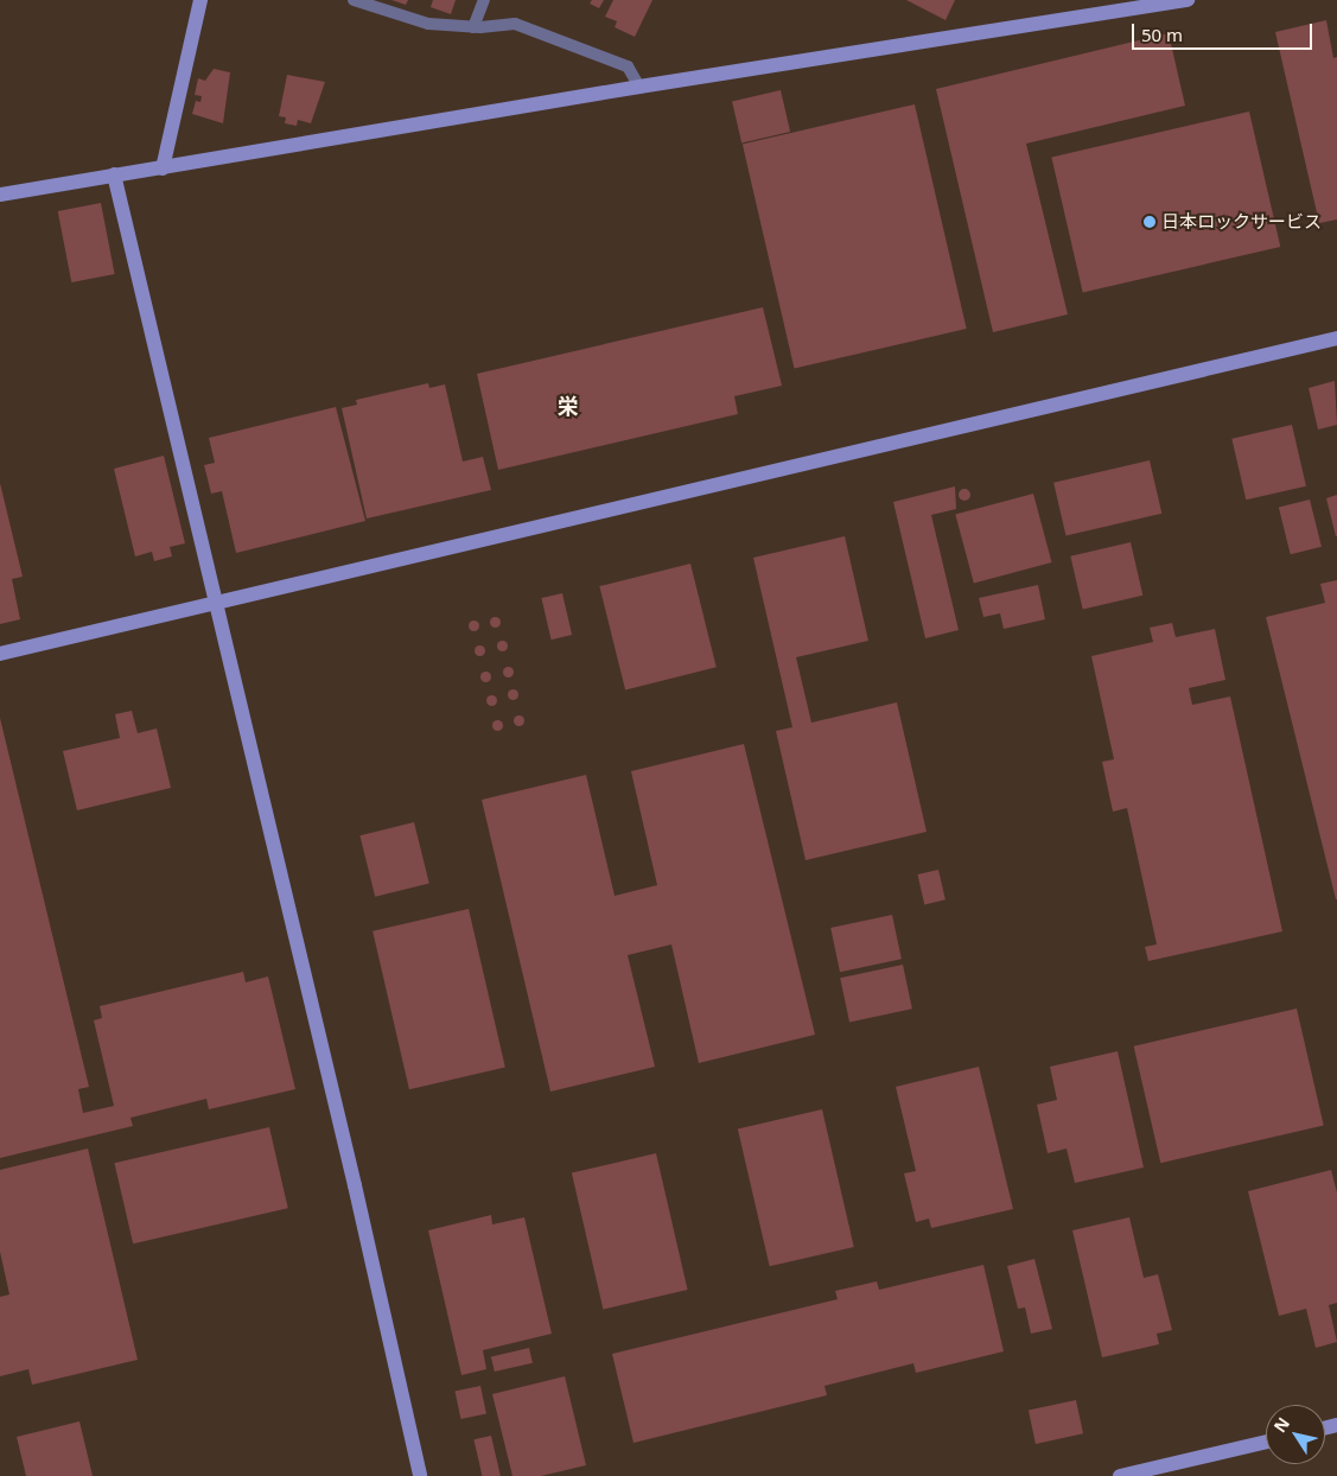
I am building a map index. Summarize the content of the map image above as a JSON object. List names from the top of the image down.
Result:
{
  "districts": ["栄"],
  "places": ["日本ロックサービス"],
  "scale_bar": "50 m",
  "north": "top left"
}
